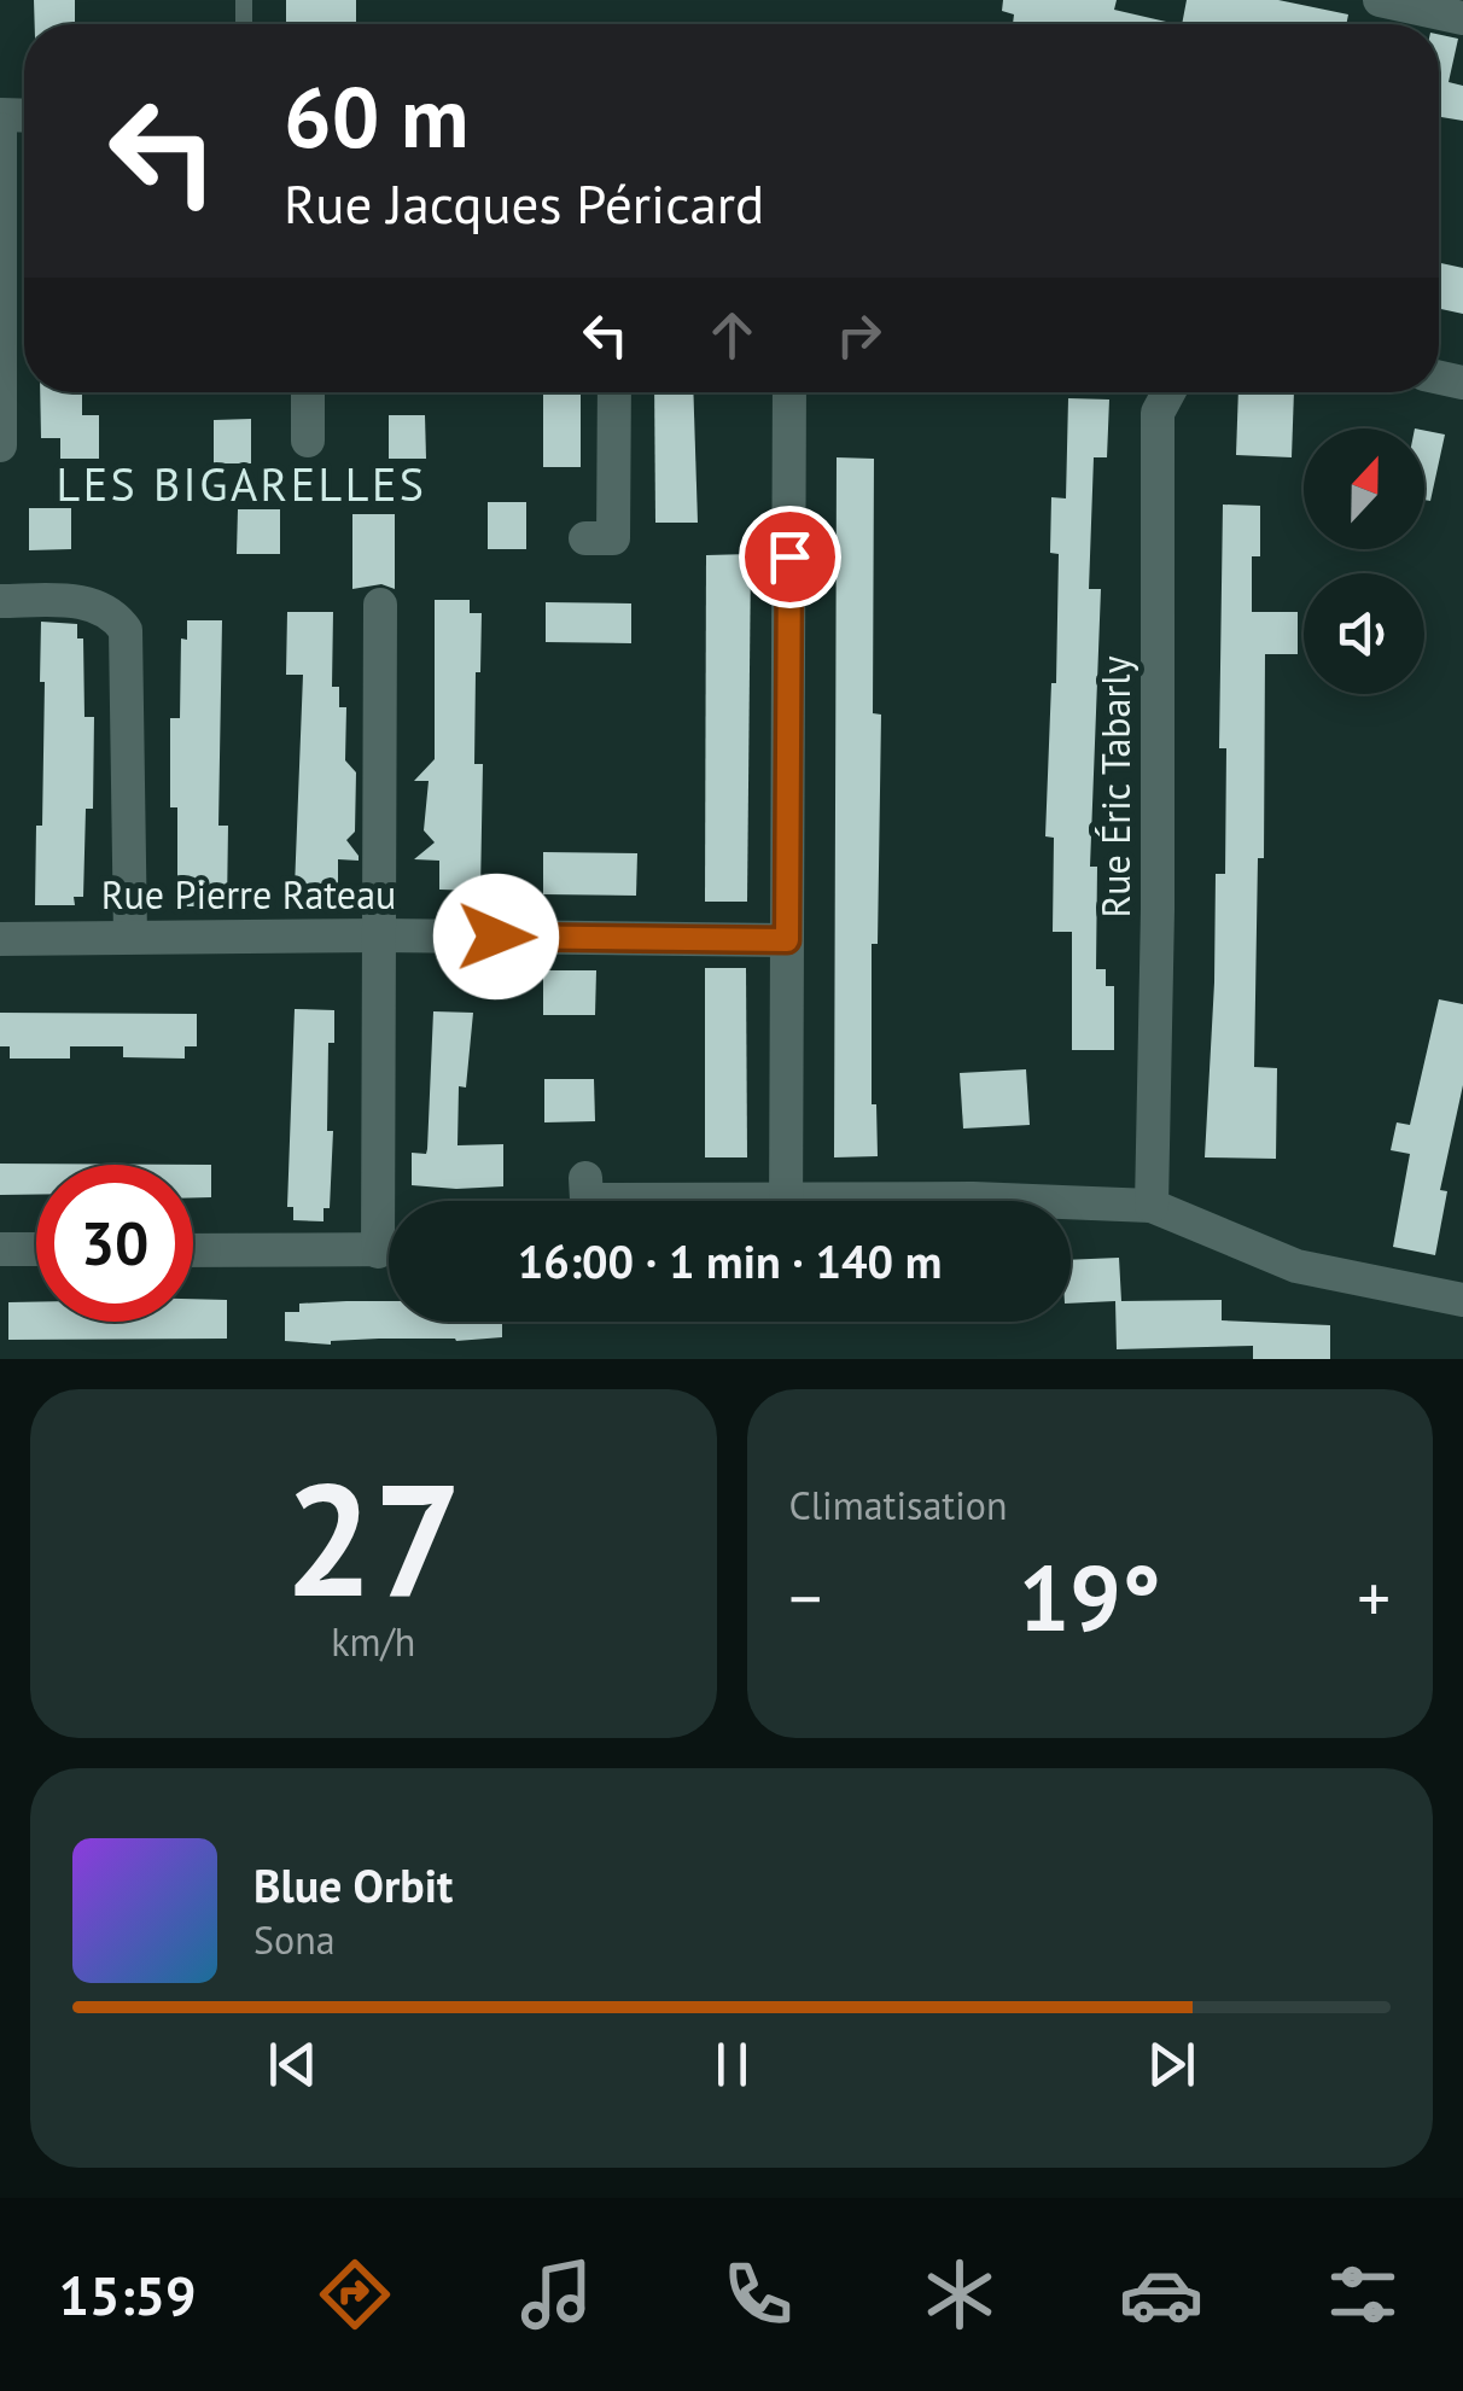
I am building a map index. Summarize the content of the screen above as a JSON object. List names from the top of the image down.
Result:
{
  "streets": {
    "street": ["Rue Éric Tabarly", "Rue Pierre Rateau"]
  },
  "districts": ["LES BIGARELLES"],
  "north": "top",
  "page": {
    "turn": ["60 m", "Rue Jacques Péricard"],
    "limit": "30",
    "trip": "16:00 · 1 min · 140 m",
    "tile": [
      ["27", "km/h"],
      "Climatisation"
    ],
    "heat": ["−", "19°", "+"],
    "song": ["Blue Orbit", "Sona"],
    "tabs": "15:59"
  }
}
